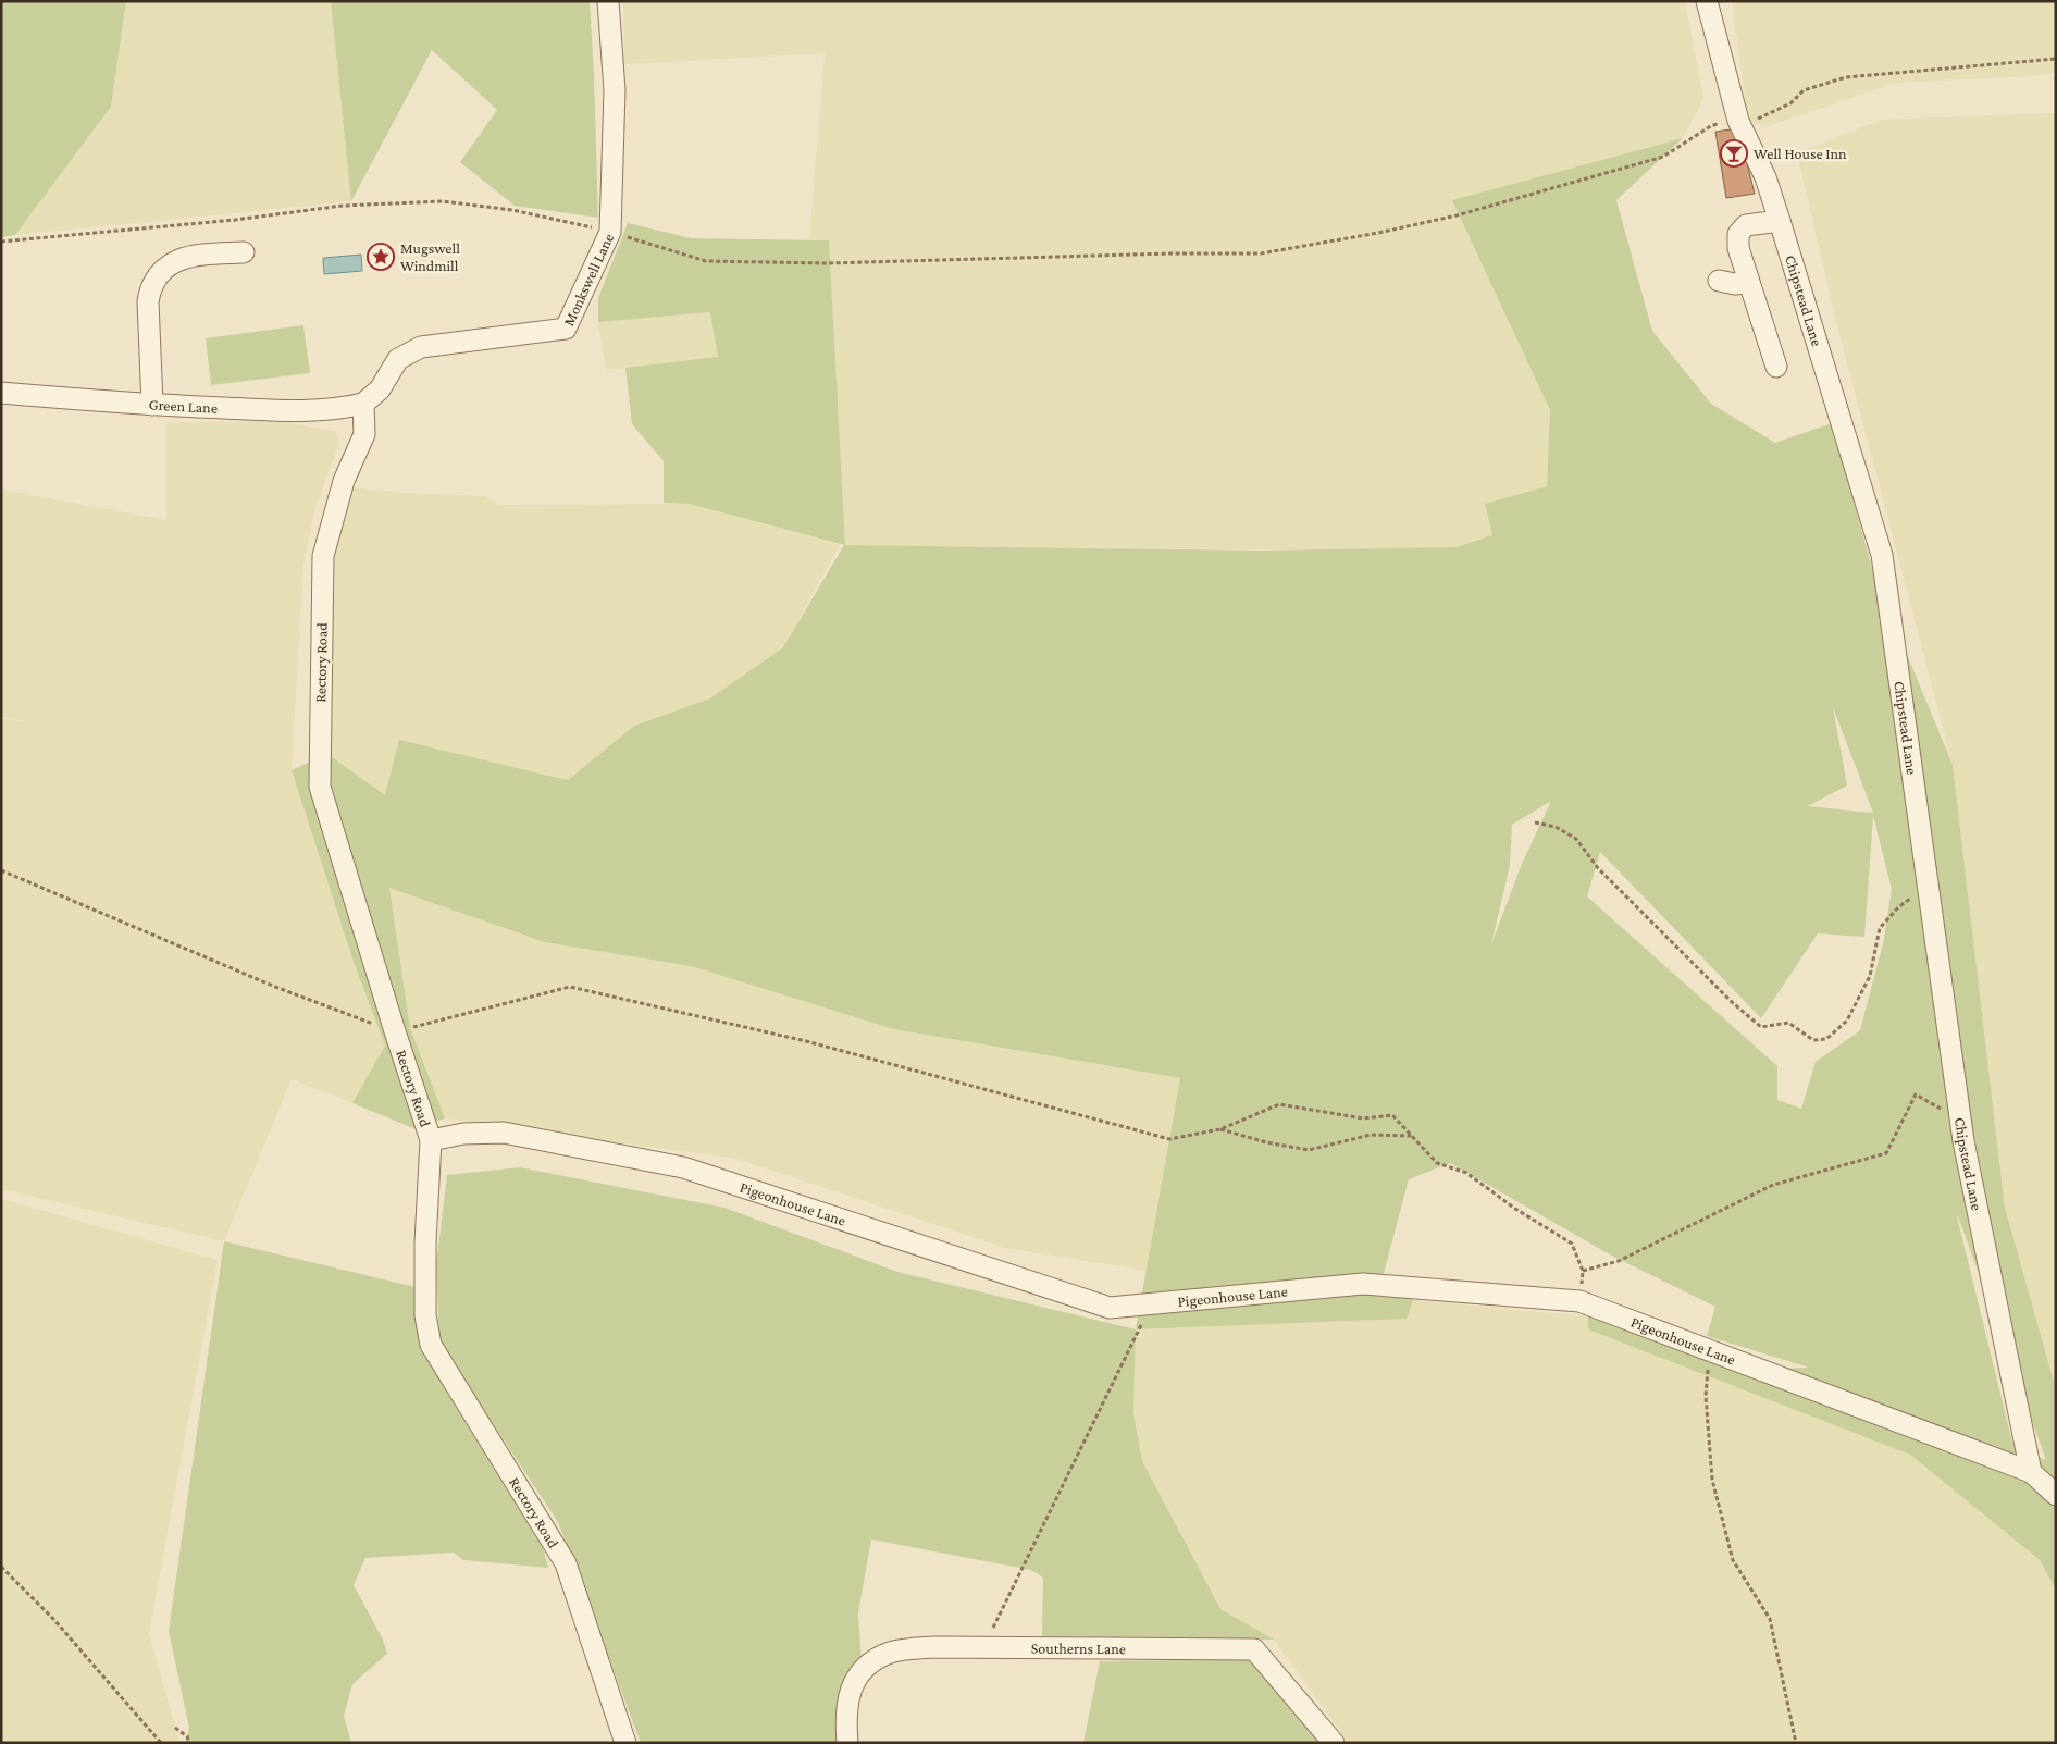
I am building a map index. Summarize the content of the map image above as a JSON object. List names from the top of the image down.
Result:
{
  "streets": {
    "street": [
      "Monkswell Lane",
      "Chipstead Lane",
      "Green Lane",
      "Rectory Road",
      "Pigeonhouse Lane",
      "Southerns Lane"
    ]
  },
  "crossings": [
    ["Monkswell Lane", "Green Lane"],
    ["Monkswell Lane", "Rectory Road"],
    ["Chipstead Lane", "Pigeonhouse Lane"],
    ["Green Lane", "Rectory Road"],
    ["Rectory Road", "Pigeonhouse Lane"]
  ],
  "places": {
    "bar": ["Well House Inn"],
    "place": ["Mugswell Windmill"]
  }
}
